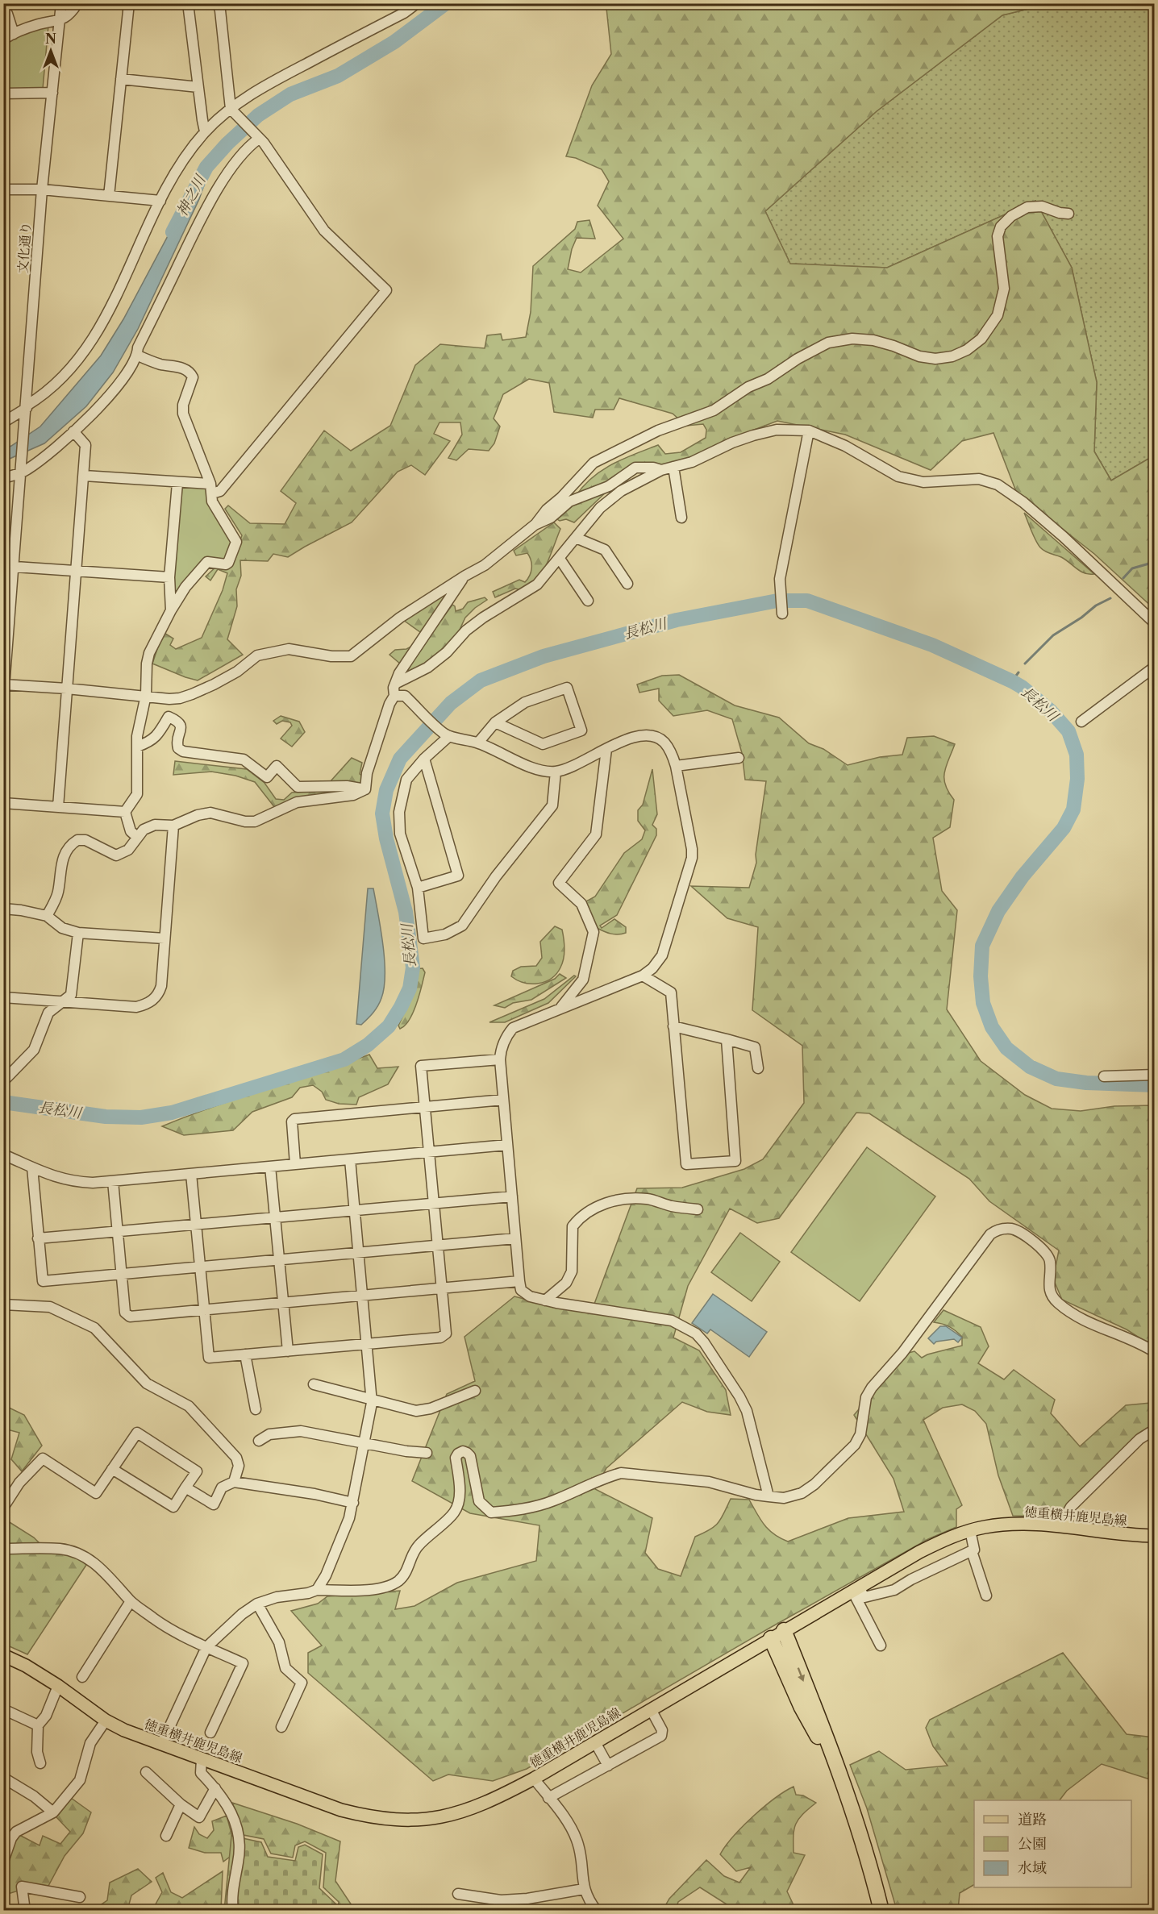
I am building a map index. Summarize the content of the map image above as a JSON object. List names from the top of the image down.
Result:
{
  "streets": {
    "main road": ["徳重横井鹿児島線"],
    "street": ["文化通り"]
  },
  "water": ["神之川", "長松川"],
  "legend": ["道路", "公園", "水域"],
  "north": "top"
}
